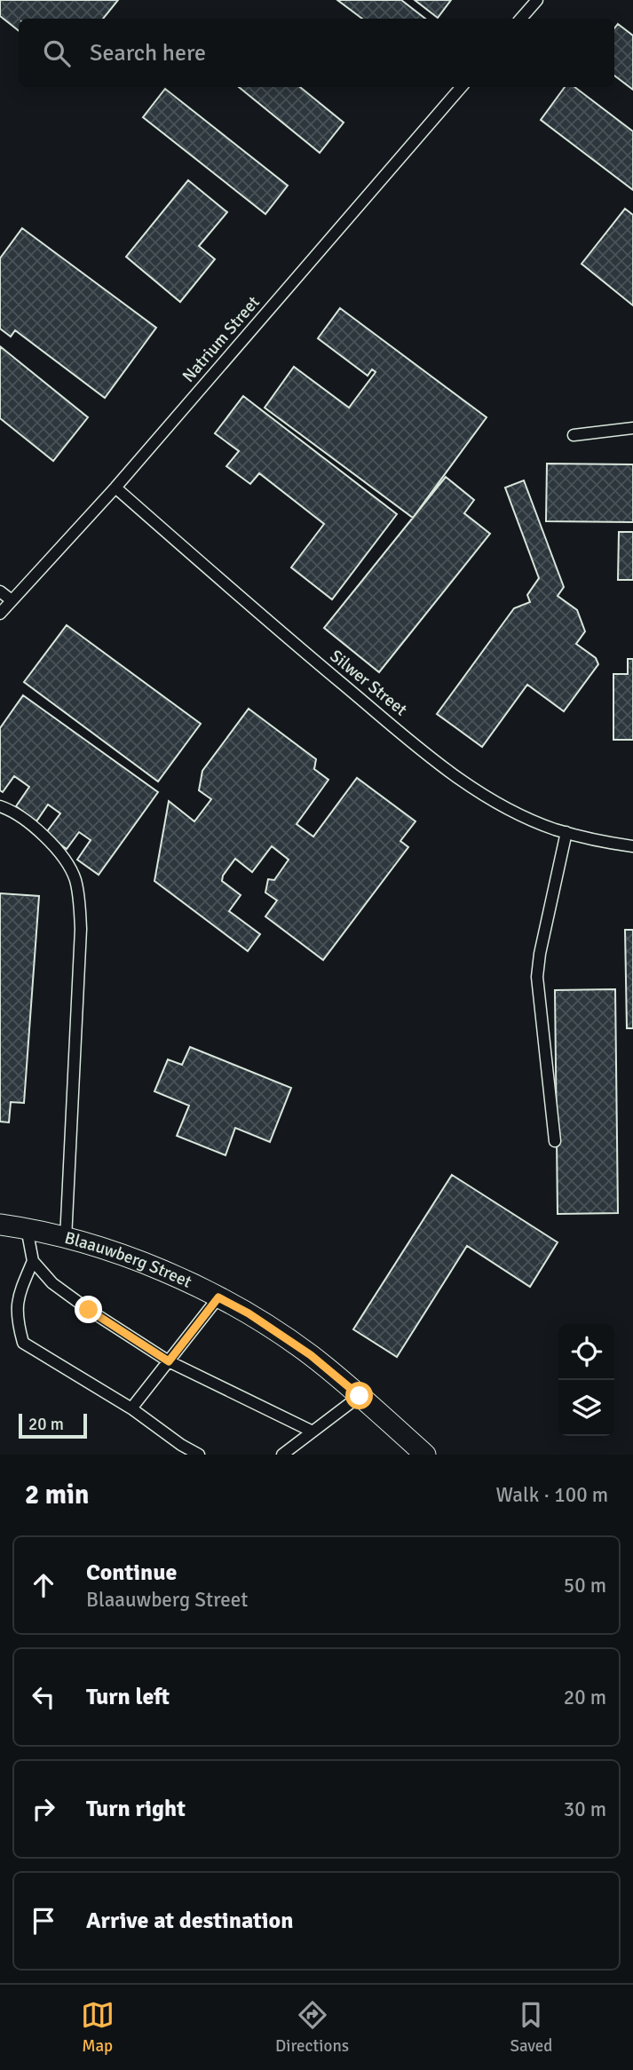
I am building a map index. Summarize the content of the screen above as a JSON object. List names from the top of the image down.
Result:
{
  "streets": {
    "street": ["Blaauwberg Street"],
    "lane": ["Natrium Street", "Silwer Street"]
  },
  "crossings": [
    ["Natrium Street", "Silwer Street"]
  ],
  "scale_bar": "20 m",
  "page": {
    "search": "Search here",
    "scale": "20 m",
    "heading": ["2 min", "Walk · 100 m"],
    "list": [
      ["Continue", "Blaauwberg Street", "50 m"],
      ["Turn left", "20 m"],
      ["Turn right", "30 m"],
      "Arrive at destination"
    ],
    "nav": ["Map", "Directions", "Saved"]
  }
}
